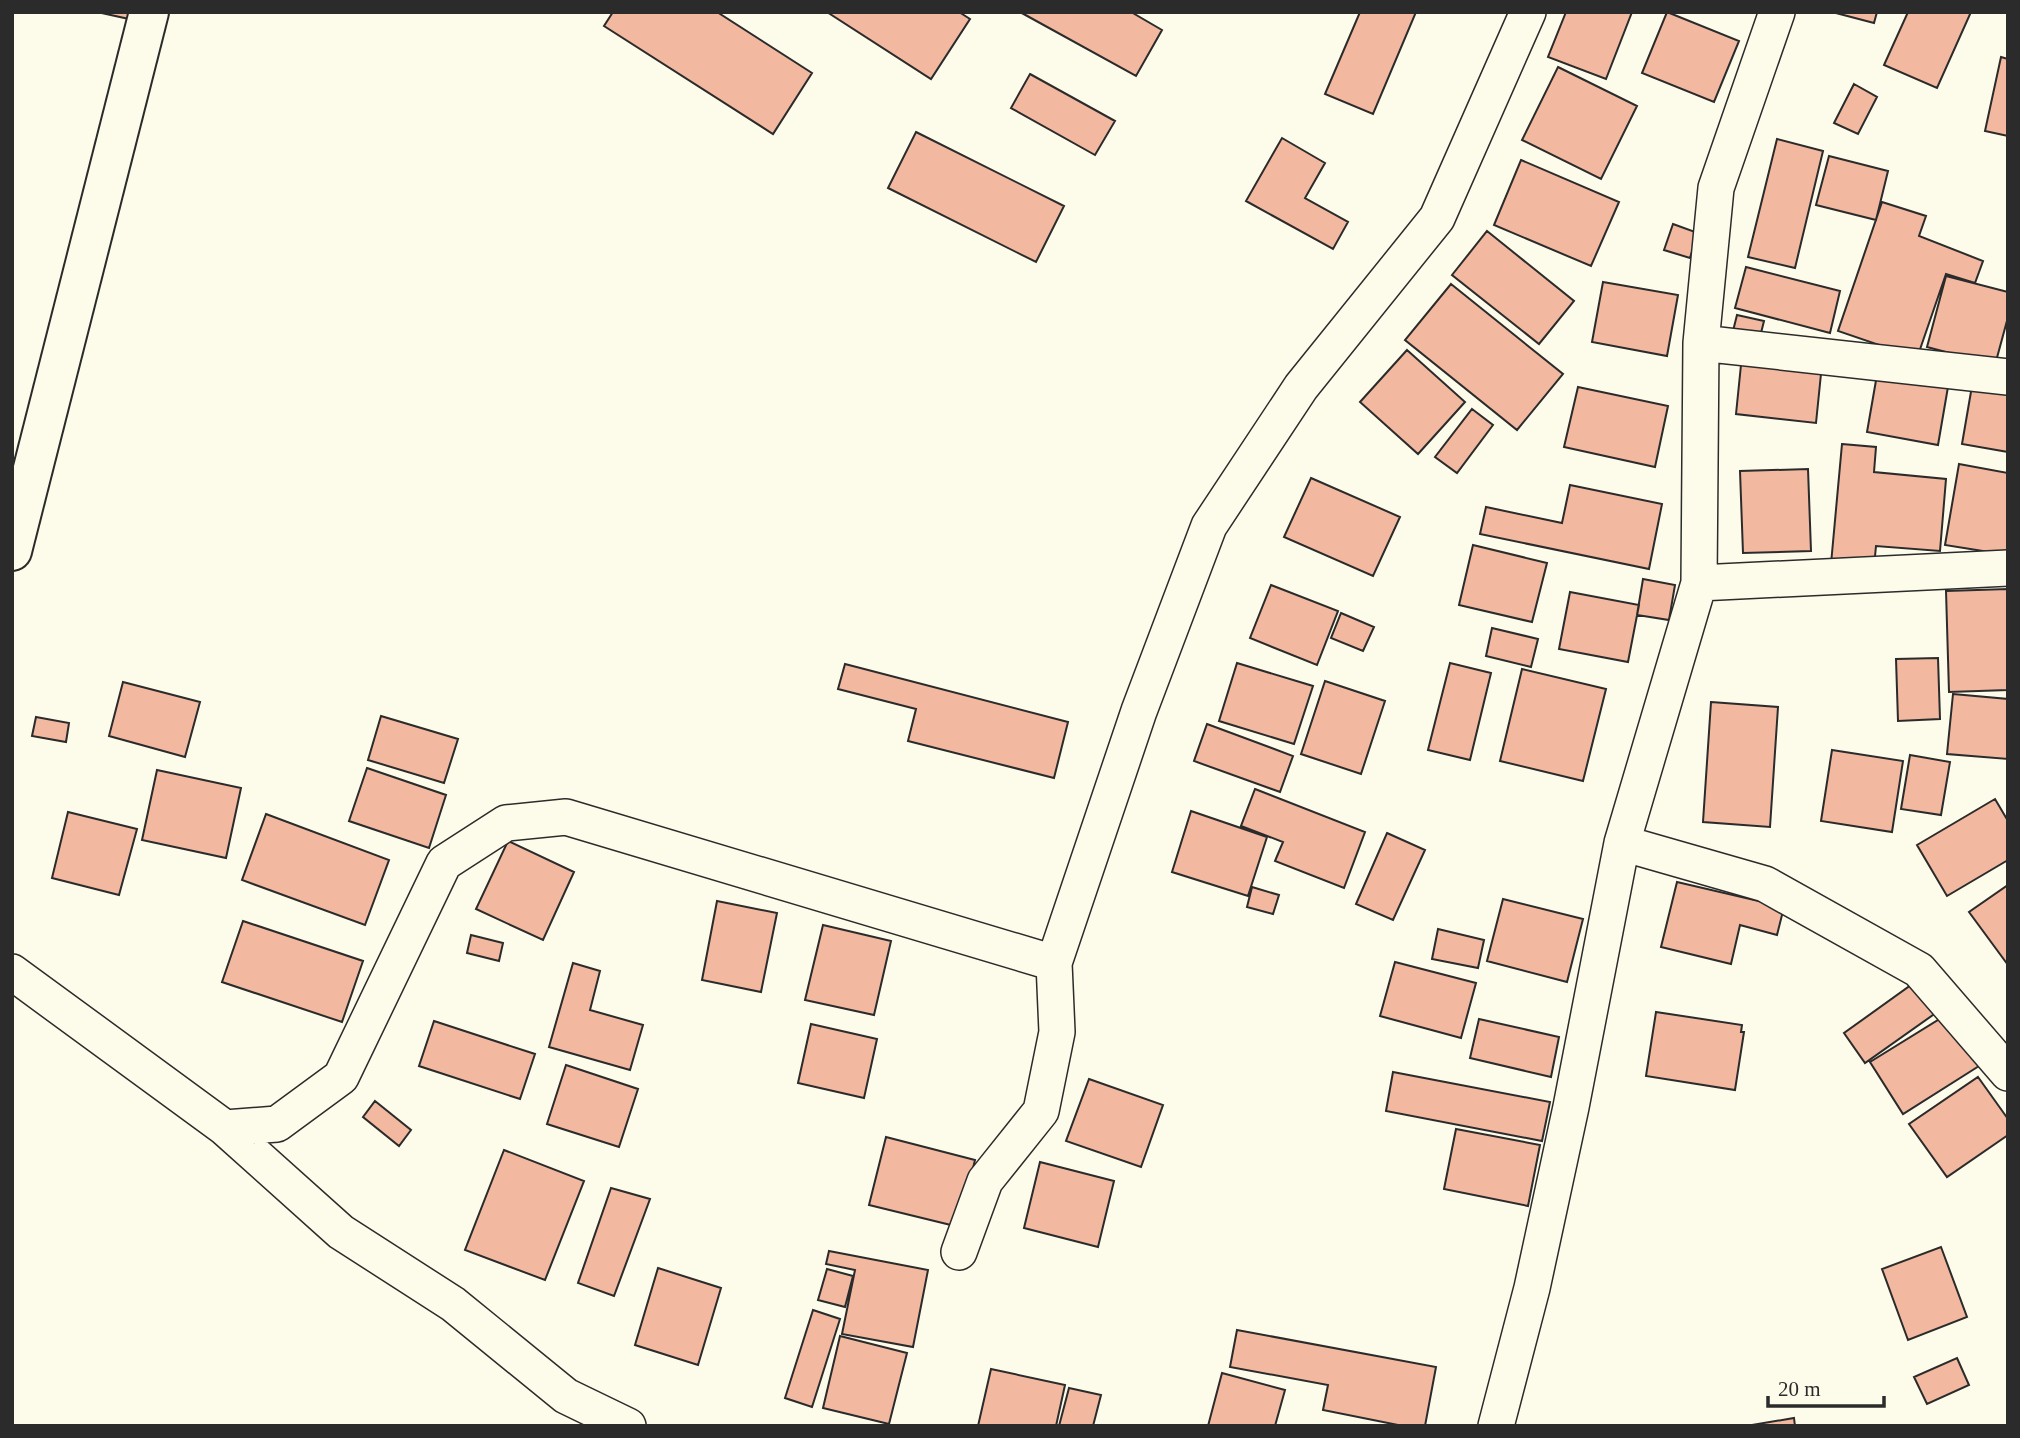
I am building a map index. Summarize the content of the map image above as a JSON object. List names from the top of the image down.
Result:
{
  "scale_bar": "20 m"
}
